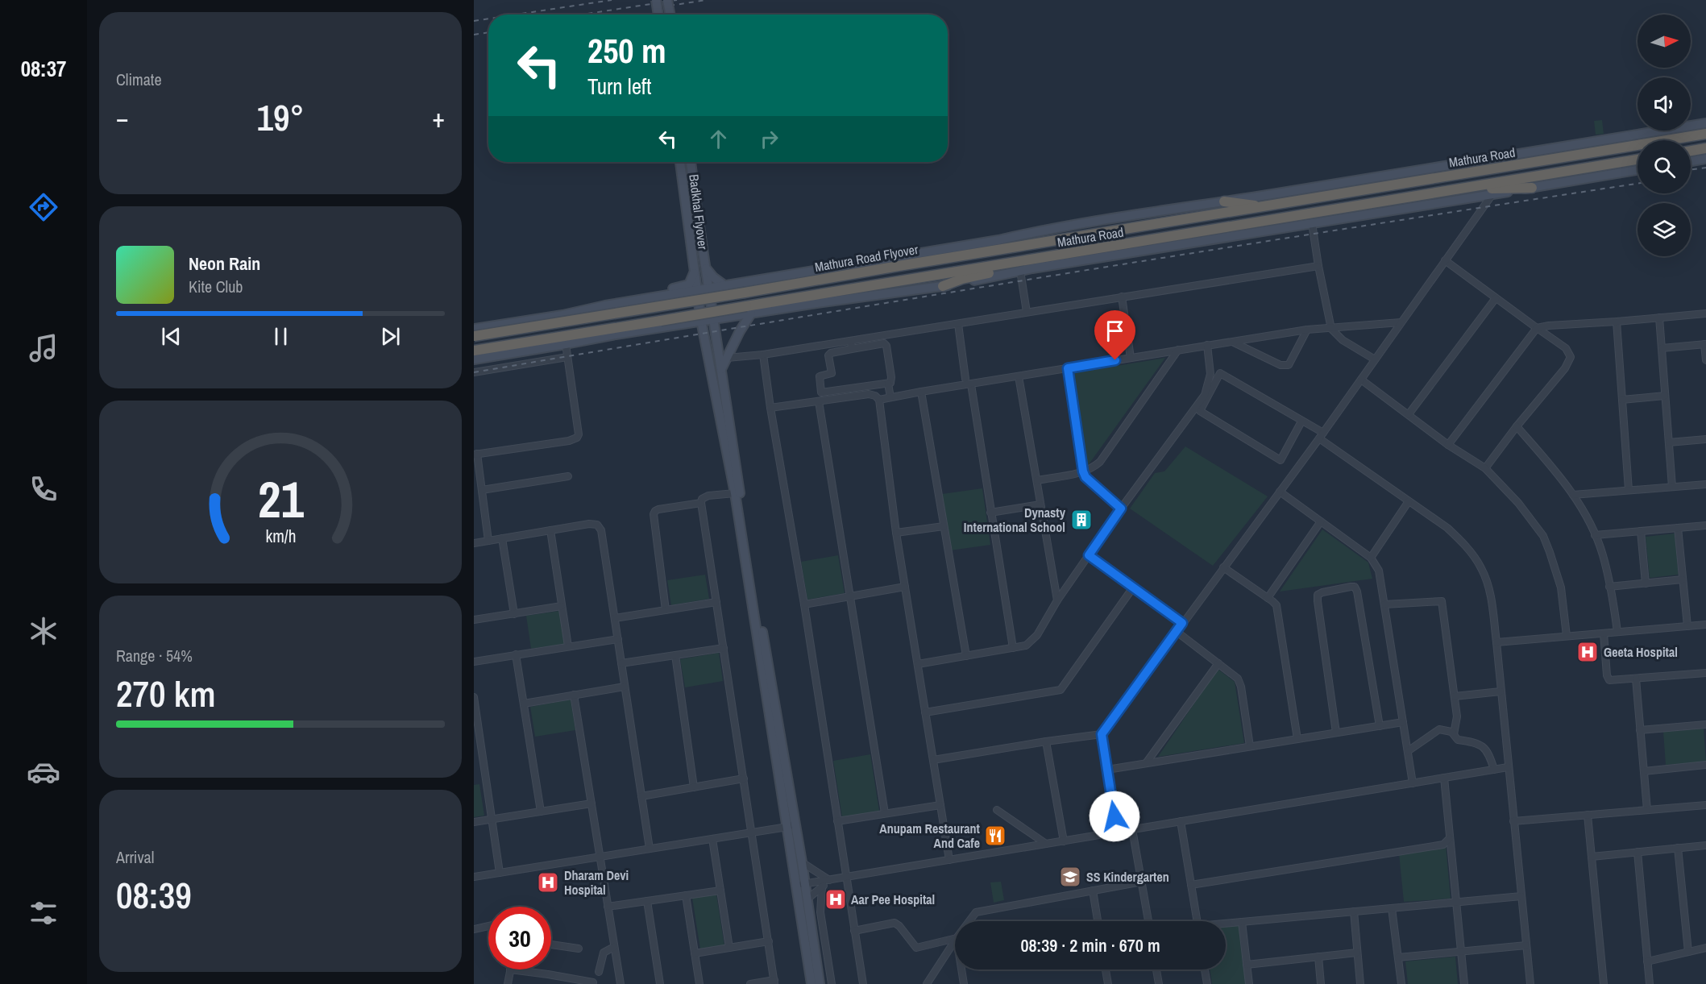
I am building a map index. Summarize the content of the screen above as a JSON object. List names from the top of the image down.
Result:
{
  "streets": {
    "highway": ["Mathura Road", "Mathura Road Flyover"],
    "main road": ["Badkhal Flyover"]
  },
  "crossings": [
    ["Mathura Road", "Mathura Road Flyover"]
  ],
  "places": {
    "building": ["Dynasty International School"],
    "hospital": ["Geeta Hospital", "Dharam Devi Hospital", "Aar Pee Hospital"],
    "restaurant": ["Anupam Restaurant And Cafe"],
    "school or university": ["SS Kindergarten"]
  },
  "north": "right",
  "page": {
    "tabs": "08:37",
    "tile": [
      "Climate",
      ["Range · 54%", "270 km"],
      ["Arrival", "08:39"]
    ],
    "turn": ["250 m", "Turn left"],
    "heat": ["−", "19°", "+"],
    "song": ["Neon Rain", "Kite Club"],
    "limit": "30",
    "trip": "08:39 · 2 min · 670 m",
    "gauge": ["21", "km/h"]
  }
}
